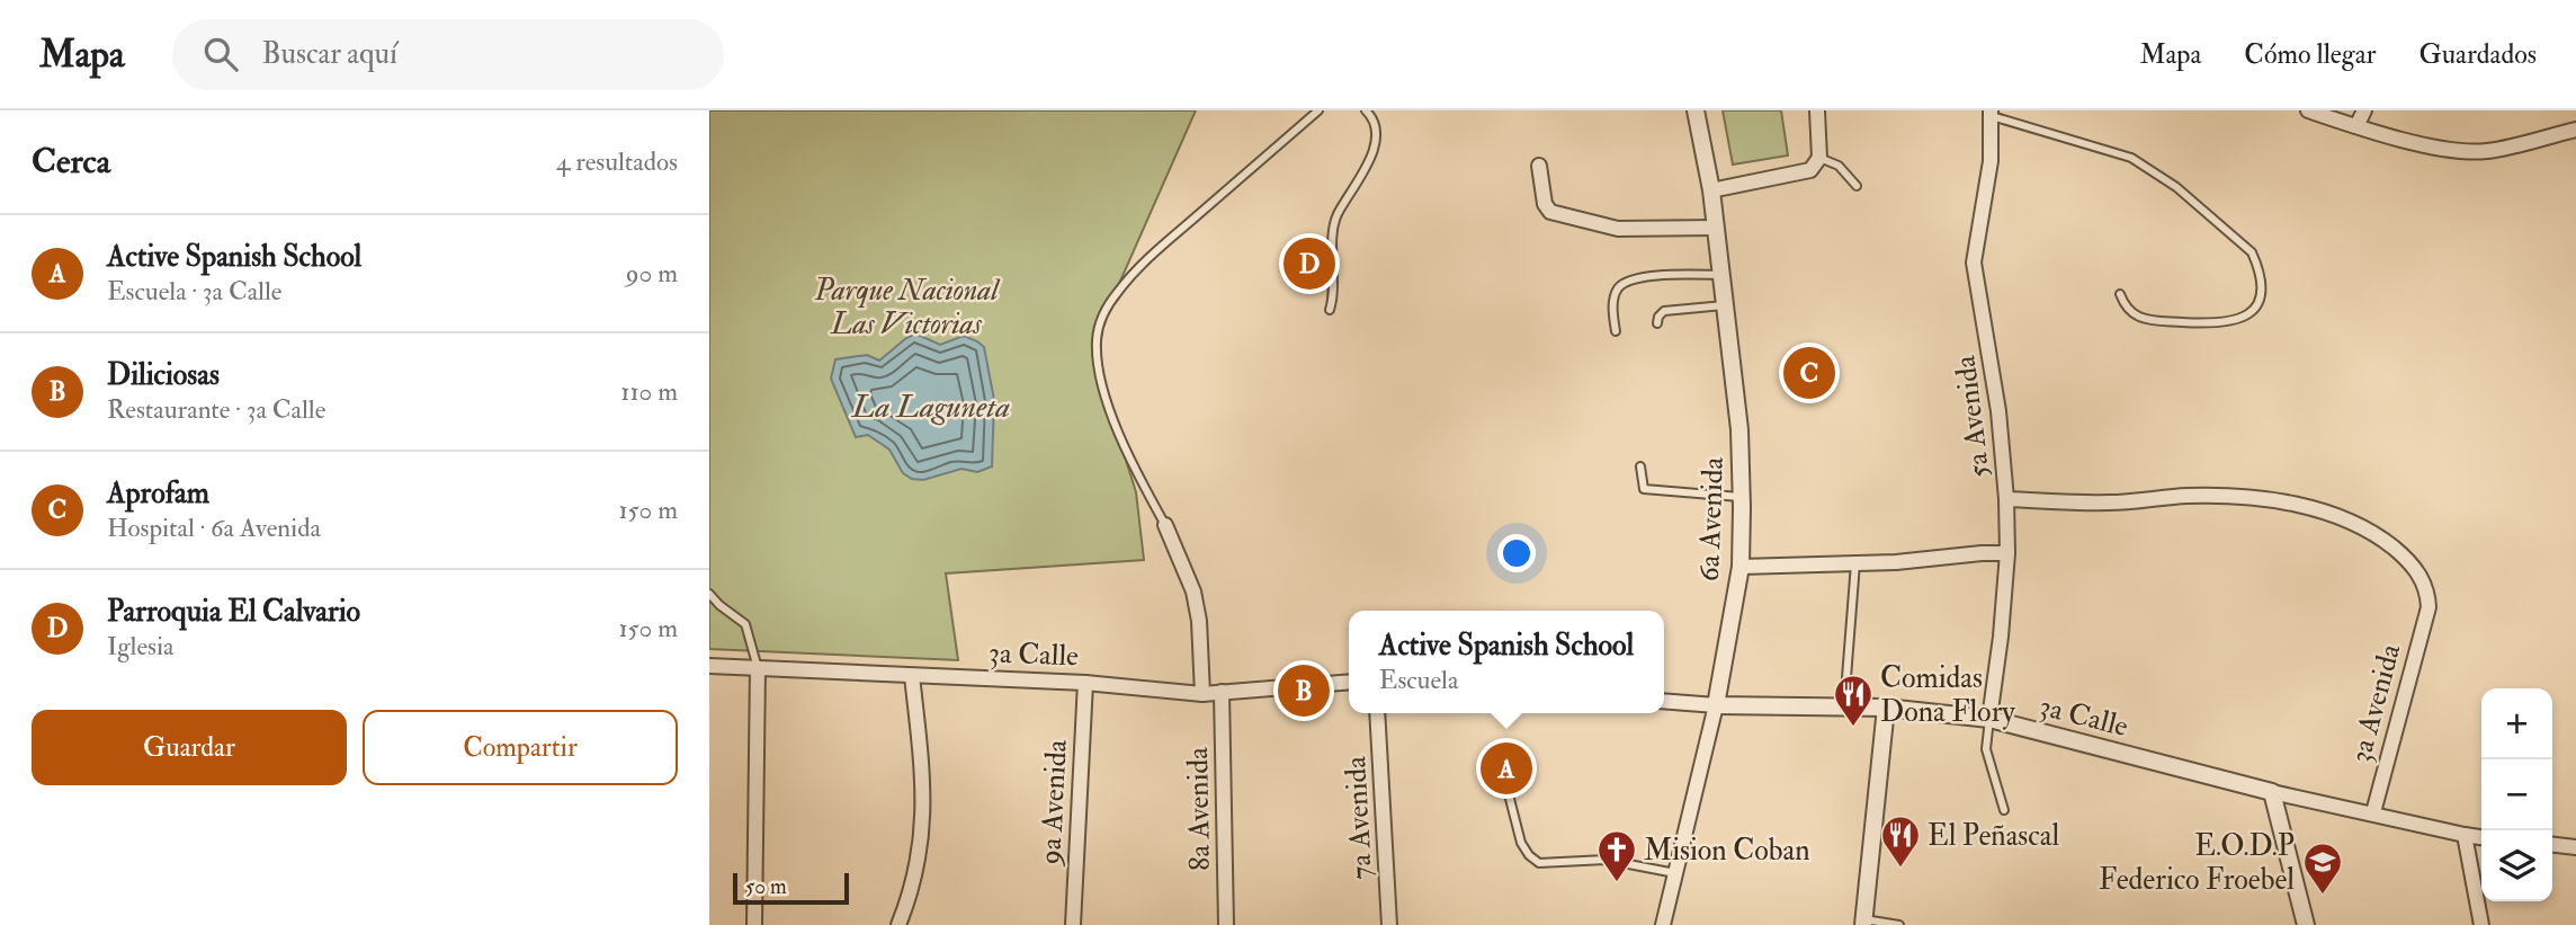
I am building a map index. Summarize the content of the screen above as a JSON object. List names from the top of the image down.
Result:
{
  "streets": {
    "street": [
      "5a Avenida",
      "6a Avenida",
      "3a Calle",
      "3a Avenida",
      "9a Avenida",
      "8a Avenida",
      "7a Avenida"
    ]
  },
  "crossings": [
    ["5a Avenida", "3a Calle"],
    ["5a Avenida", "3a Avenida"],
    ["6a Avenida", "3a Calle"],
    ["3a Calle", "3a Avenida"],
    ["3a Calle", "9a Avenida"],
    ["3a Calle", "8a Avenida"]
  ],
  "water": ["La Laguneta"],
  "parks": ["Parque Nacional Las Victorias"],
  "places": {
    "restaurant": ["Comidas Dona Flory", "El Peñascal"],
    "church": ["Mision Coban"],
    "school or university": ["E.O.D.P Federico Froebel"]
  },
  "scale_bar": "50 m",
  "page": {
    "header": "Mapa",
    "search": "Buscar aquí",
    "nav": ["Mapa", "Cómo llegar", "Guardados"],
    "heading": ["Cerca", "4 resultados"],
    "list": [
      {
        "mark": "A",
        "name": "Active Spanish School",
        "note": "Escuela · 3a Calle",
        "value": "90 m"
      },
      {
        "mark": "B",
        "name": "Diliciosas",
        "note": "Restaurante · 3a Calle",
        "value": "110 m"
      },
      {
        "mark": "C",
        "name": "Aprofam",
        "note": "Hospital · 6a Avenida",
        "value": "150 m"
      },
      {
        "mark": "D",
        "name": "Parroquia El Calvario",
        "note": "Iglesia",
        "value": "150 m"
      }
    ],
    "pins": [
      "D",
      "C",
      "B",
      "A"
    ],
    "popup": ["Active Spanish School", "Escuela"],
    "buttons": ["Guardar", "Compartir"],
    "map_buttons": ["+", "−"],
    "scale": "50 m"
  }
}
